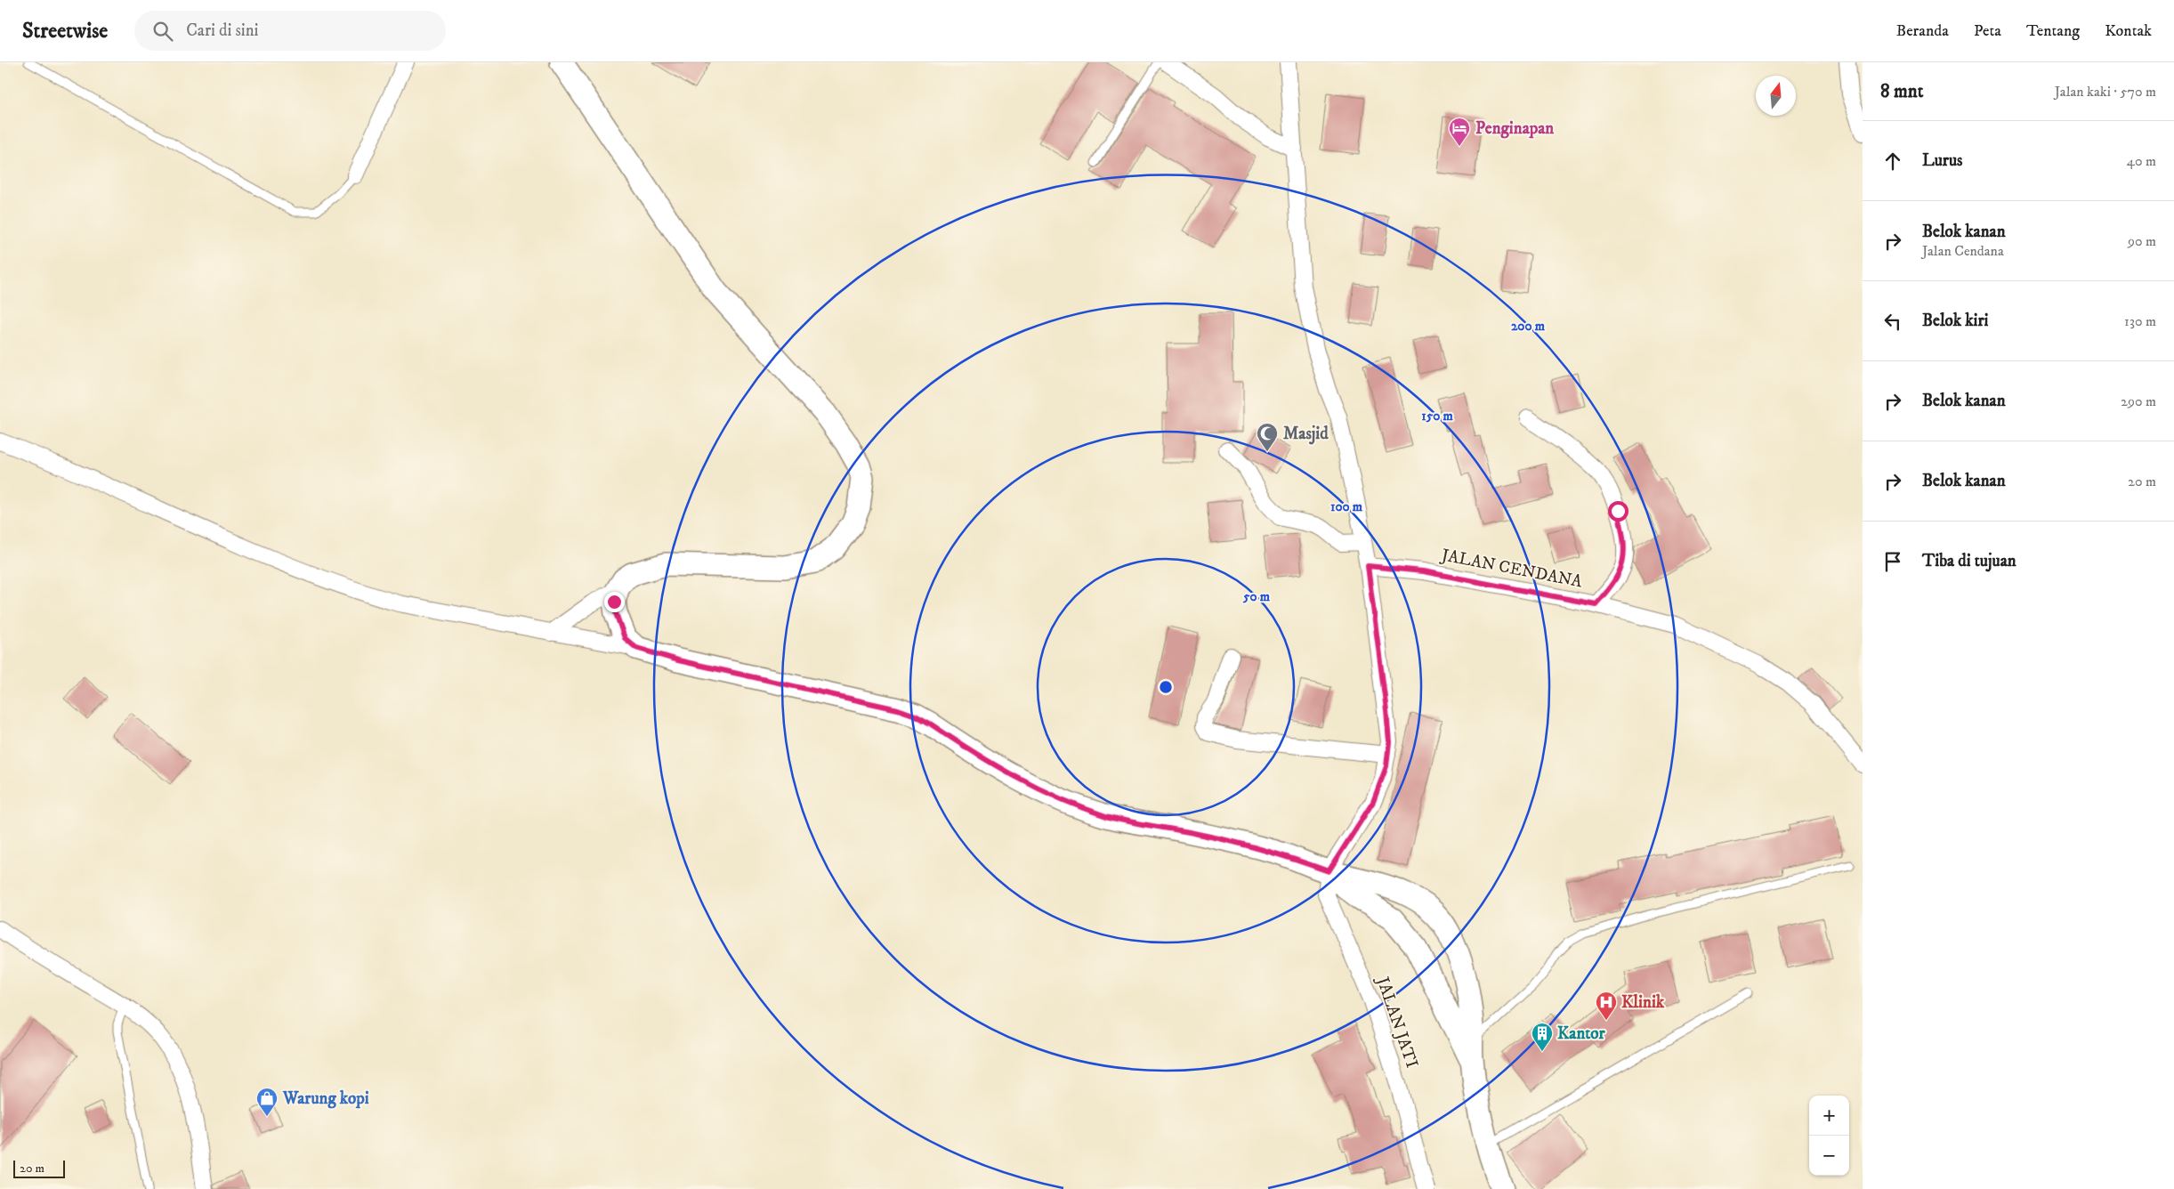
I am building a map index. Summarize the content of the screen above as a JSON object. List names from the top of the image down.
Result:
{
  "streets": {
    "street": ["JALAN CENDANA", "JALAN JATI"]
  },
  "places": {
    "hotel": ["Penginapan"],
    "mosque": ["Masjid"],
    "hospital": ["Klinik"],
    "building": ["Kantor"],
    "shop": ["Warung kopi"]
  },
  "scale_bar": "20 m",
  "north": "top",
  "page": {
    "header": "Streetwise",
    "search": "Cari di sini",
    "nav": [
      "Beranda",
      "Peta",
      "Tentang",
      "Kontak"
    ],
    "heading": ["8 mnt", "Jalan kaki · 570 m"],
    "list": [
      ["Lurus", "40 m"],
      ["Belok kanan", "Jalan Cendana", "90 m"],
      ["Belok kiri", "130 m"],
      ["Belok kanan", "290 m"],
      ["Belok kanan", "20 m"],
      "Tiba di tujuan"
    ],
    "map_buttons": ["+", "−"],
    "scale": "20 m"
  },
  "rings": [
    "200 m",
    "150 m",
    "100 m",
    "50 m"
  ]
}
